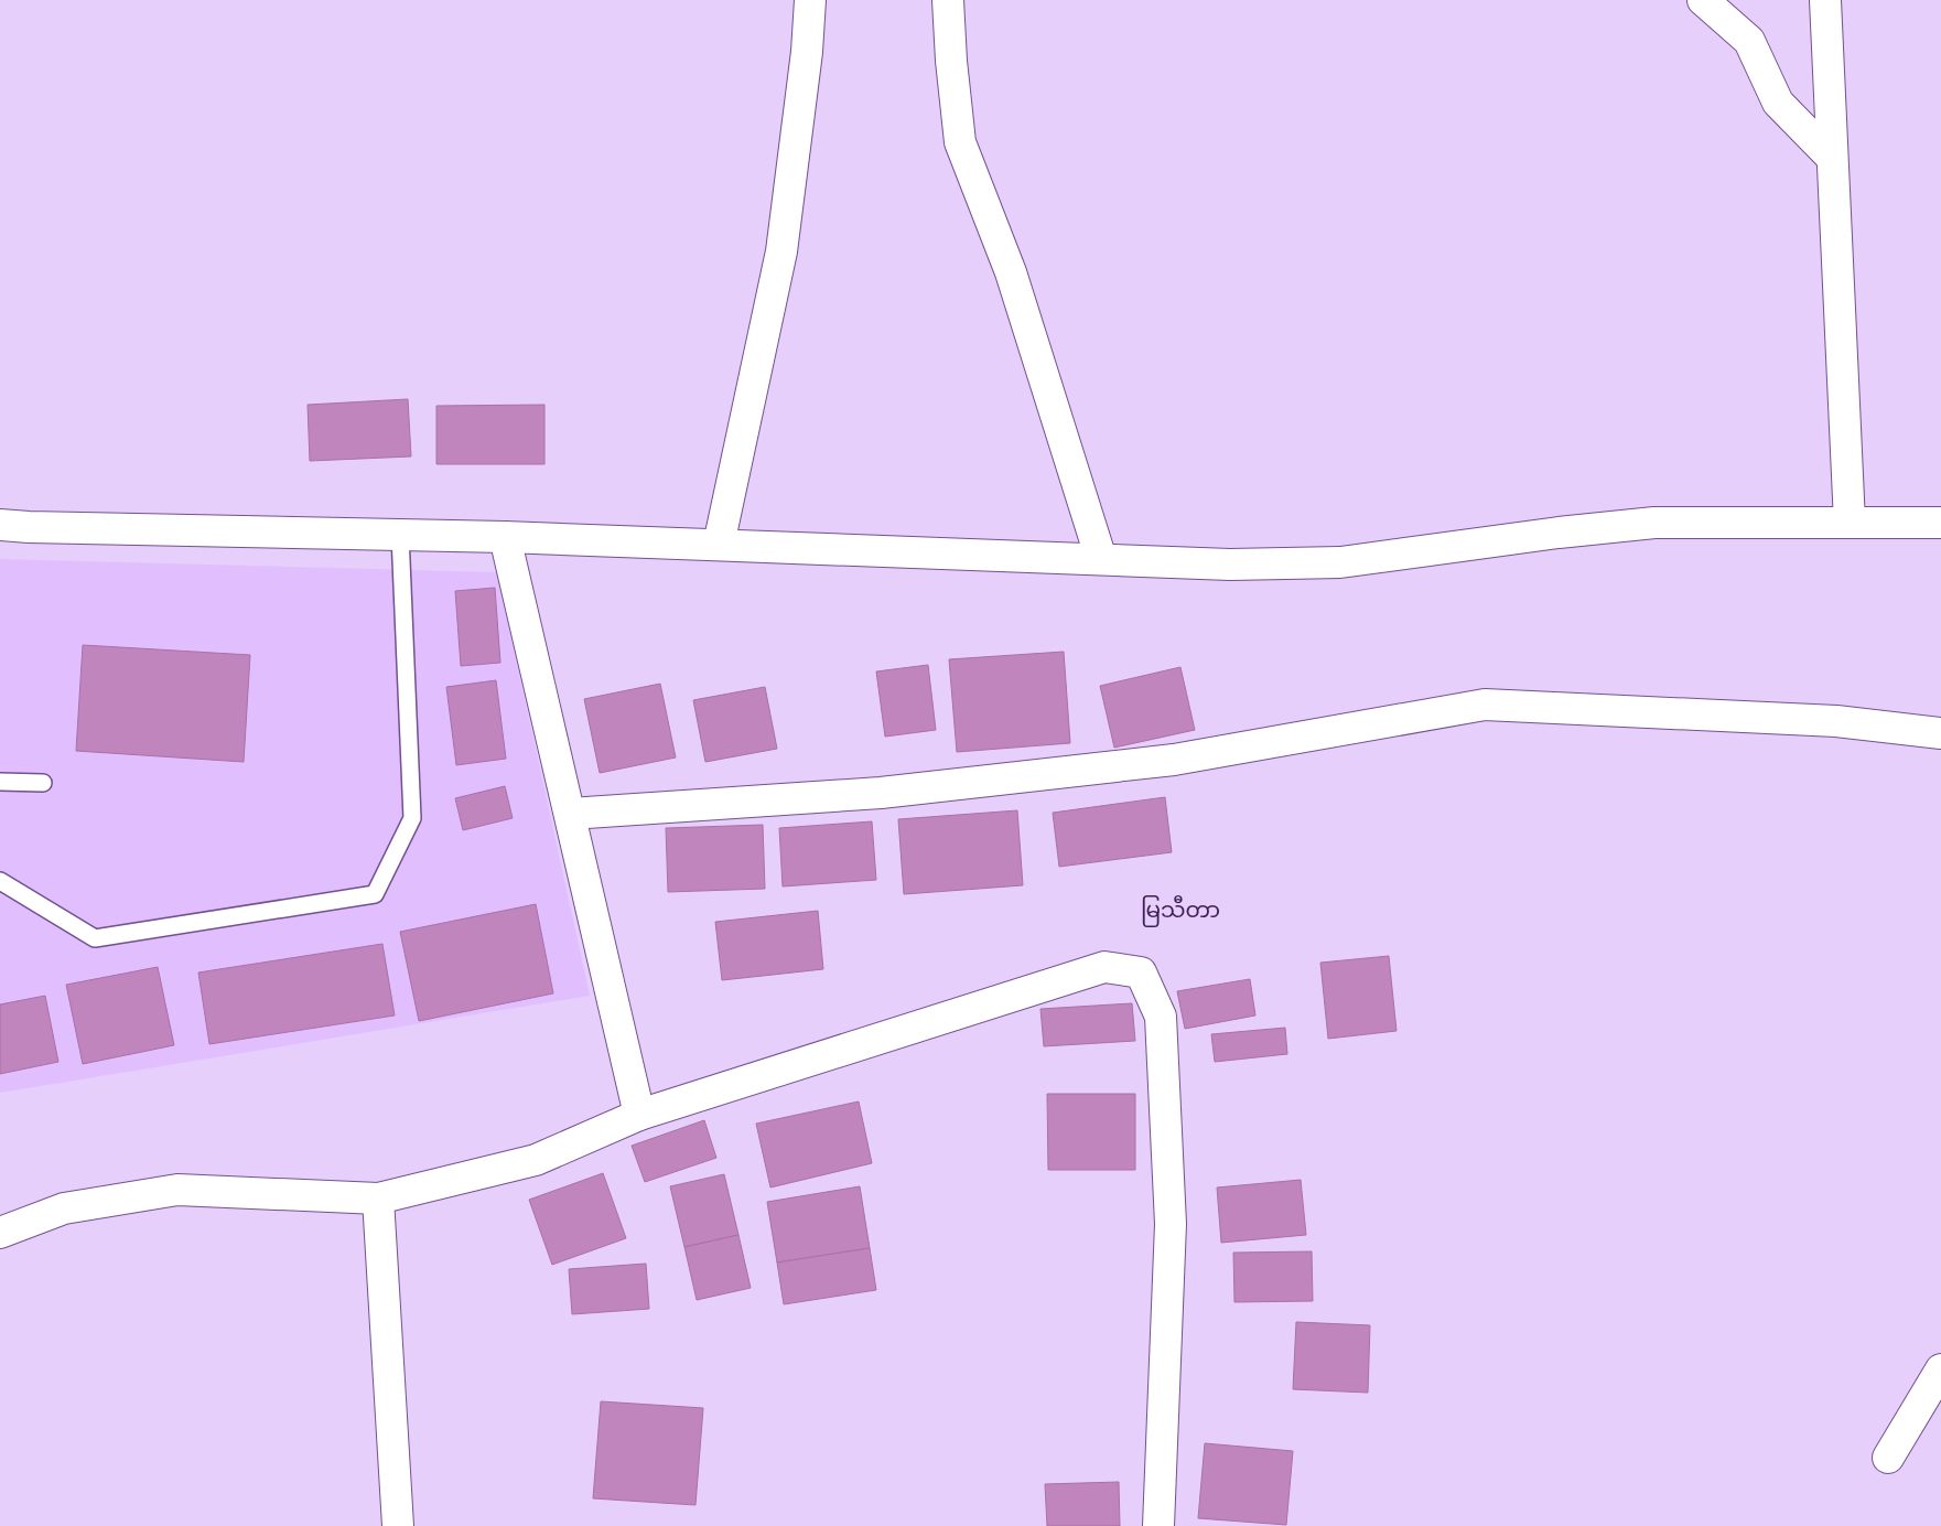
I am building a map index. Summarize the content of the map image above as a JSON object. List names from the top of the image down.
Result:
{
  "districts": ["မြသီတာ"]
}
